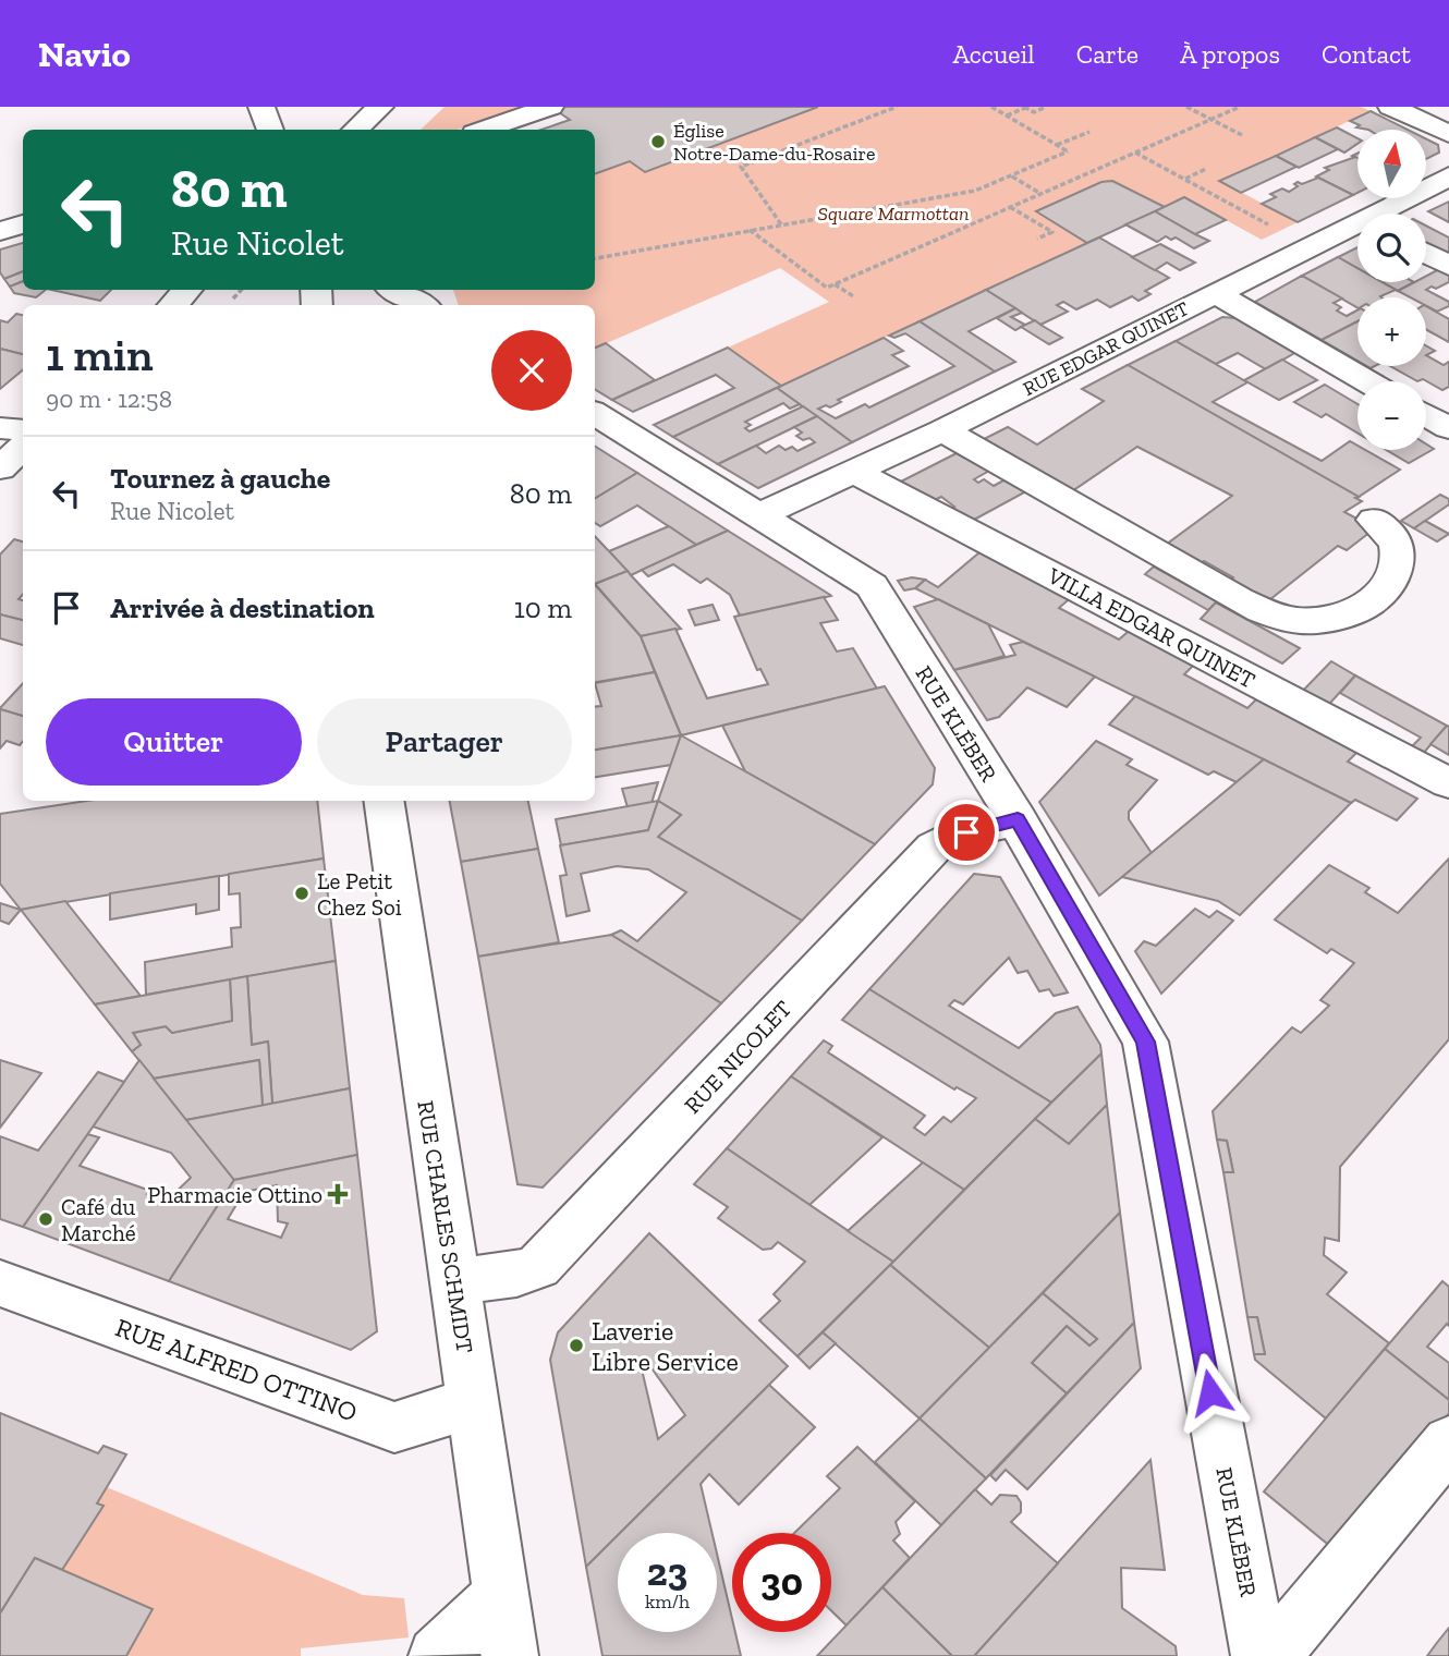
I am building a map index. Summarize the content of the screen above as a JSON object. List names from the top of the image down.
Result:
{
  "streets": {
    "street": [
      "RUE EDGAR QUINET",
      "VILLA EDGAR QUINET",
      "RUE KLÉBER",
      "RUE NICOLET",
      "RUE CHARLES SCHMIDT",
      "RUE ALFRED OTTINO"
    ]
  },
  "crossings": [
    ["RUE EDGAR QUINET", "VILLA EDGAR QUINET"],
    ["RUE EDGAR QUINET", "RUE KLÉBER"],
    ["RUE KLÉBER", "RUE NICOLET"],
    ["RUE NICOLET", "RUE CHARLES SCHMIDT"],
    ["RUE CHARLES SCHMIDT", "RUE ALFRED OTTINO"]
  ],
  "parks": ["Square Marmottan"],
  "places": {
    "other": [
      "Église Notre-Dame-du-Rosaire",
      "Le Petit Chez Soi",
      "Café du Marché",
      "Laverie Libre Service"
    ],
    "health": ["Pharmacie Ottino"]
  },
  "north": "top",
  "page": {
    "header": "Navio",
    "nav": [
      "Accueil",
      "Carte",
      "À propos",
      "Contact"
    ],
    "map_buttons": ["+", "−"],
    "turn": ["80 m", "Rue Nicolet"],
    "heading": ["1 min", "90 m · 12:58"],
    "list": [
      {
        "name": "Tournez à gauche",
        "note": "Rue Nicolet",
        "value": "80 m"
      },
      {
        "name": "Arrivée à destination",
        "value": "10 m"
      }
    ],
    "buttons": ["Quitter", "Partager"],
    "speed": "23 km/h",
    "limit": "30"
  }
}
